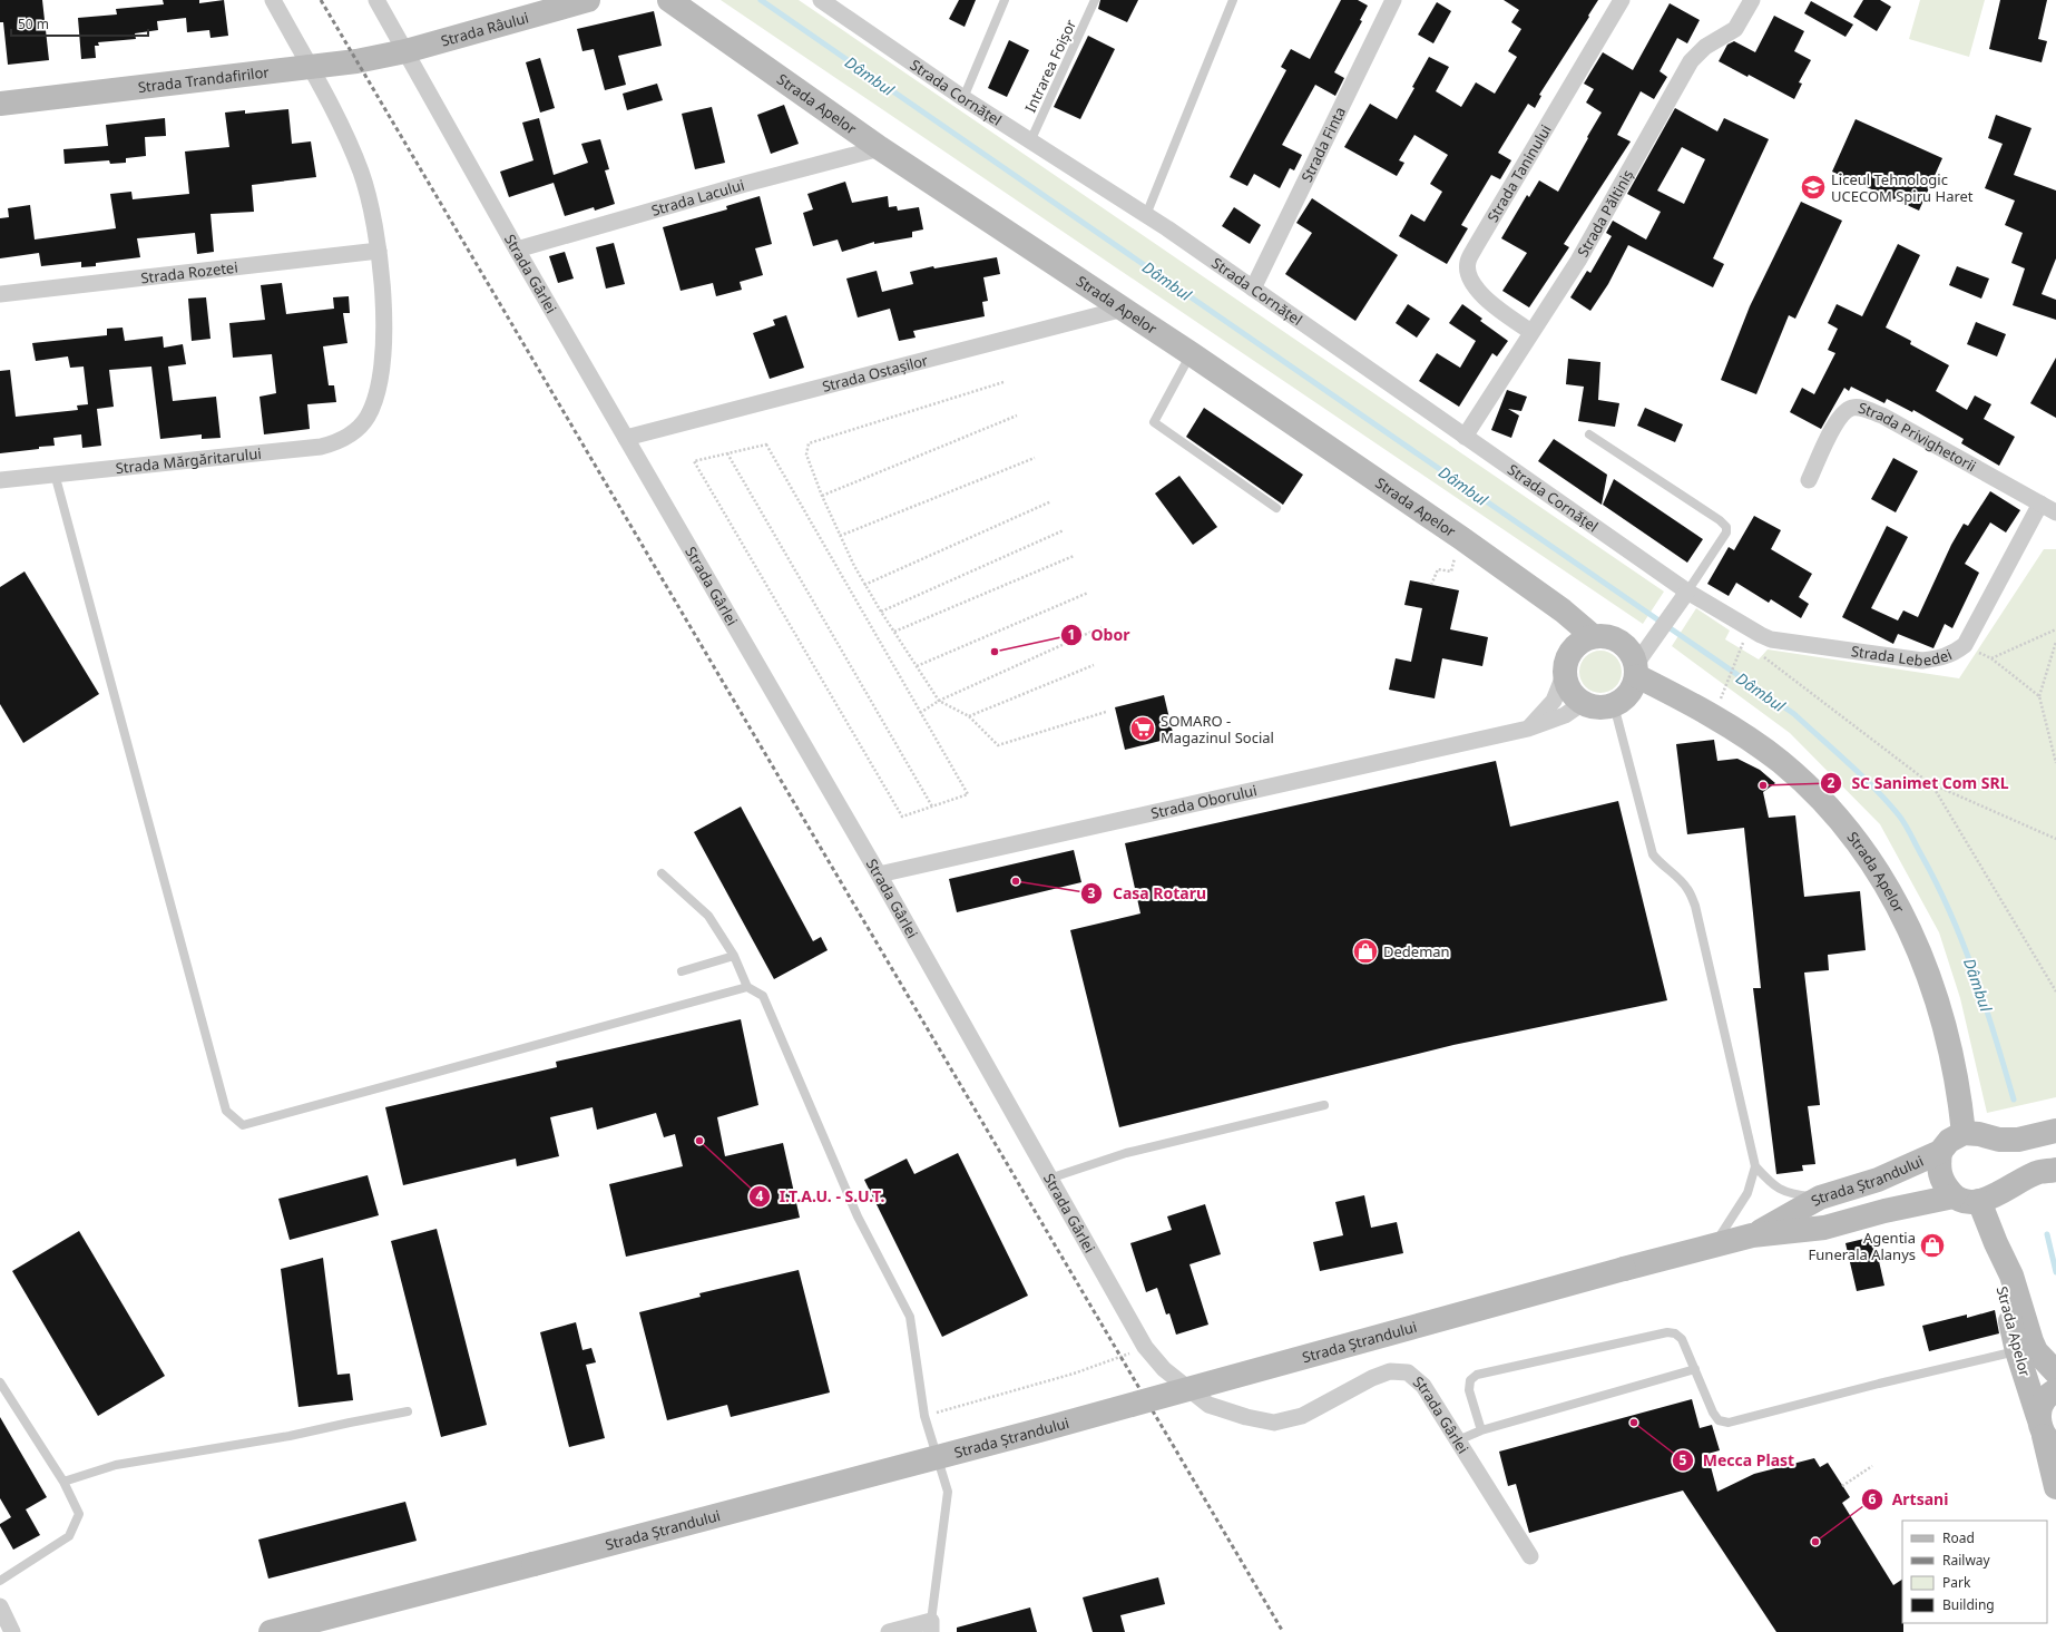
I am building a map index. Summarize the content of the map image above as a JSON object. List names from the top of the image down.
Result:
{
  "streets": {
    "street": [
      "Strada Râului",
      "Strada Trandafirilor",
      "Strada Cornățel",
      "Strada Apelor",
      "Strada Finta",
      "Strada Taninului",
      "Strada Lacului",
      "Strada Păltiniș",
      "Strada Rozetei",
      "Strada Gârlei",
      "Strada Ostașilor",
      "Strada Privighetorii",
      "Strada Mărgăritarului",
      "Strada Lebedei",
      "Strada Oborului",
      "Strada Ștrandului"
    ],
    "lane": ["Intrarea Foișor"]
  },
  "crossings": [
    ["Strada Râului", "Strada Trandafirilor"],
    ["Strada Râului", "Strada Gârlei"],
    ["Intrarea Foișor", "Strada Cornățel"],
    ["Strada Trandafirilor", "Strada Gârlei"],
    ["Strada Cornățel", "Strada Finta"],
    ["Strada Cornățel", "Strada Păltiniș"],
    ["Strada Cornățel", "Strada Lebedei"],
    ["Strada Apelor", "Strada Lacului"],
    ["Strada Apelor", "Strada Ostașilor"],
    ["Strada Apelor", "Strada Oborului"],
    ["Strada Apelor", "Strada Ștrandului"],
    ["Strada Taninului", "Strada Păltiniș"],
    ["Strada Lacului", "Strada Gârlei"],
    ["Strada Rozetei", "Strada Mărgăritarului"],
    ["Strada Gârlei", "Strada Ostașilor"],
    ["Strada Gârlei", "Strada Oborului"],
    ["Strada Privighetorii", "Strada Lebedei"]
  ],
  "water": ["Dâmbul"],
  "places": {
    "school or university": ["Liceul Tehnologic UCECOM Spiru Haret"],
    "other": [
      "Obor",
      "SC Sanimet Com SRL",
      "Casa Rotaru",
      "I.T.A.U. - S.U.T.",
      "Mecca Plast",
      "Artsani"
    ],
    "supermarket": ["SOMARO - Magazinul Social"],
    "shop": ["Dedeman", "Agentia Funerala Alanys"]
  },
  "legend": [
    "Road",
    "Railway",
    "Park",
    "Building"
  ],
  "scale_bar": "50 m"
}
